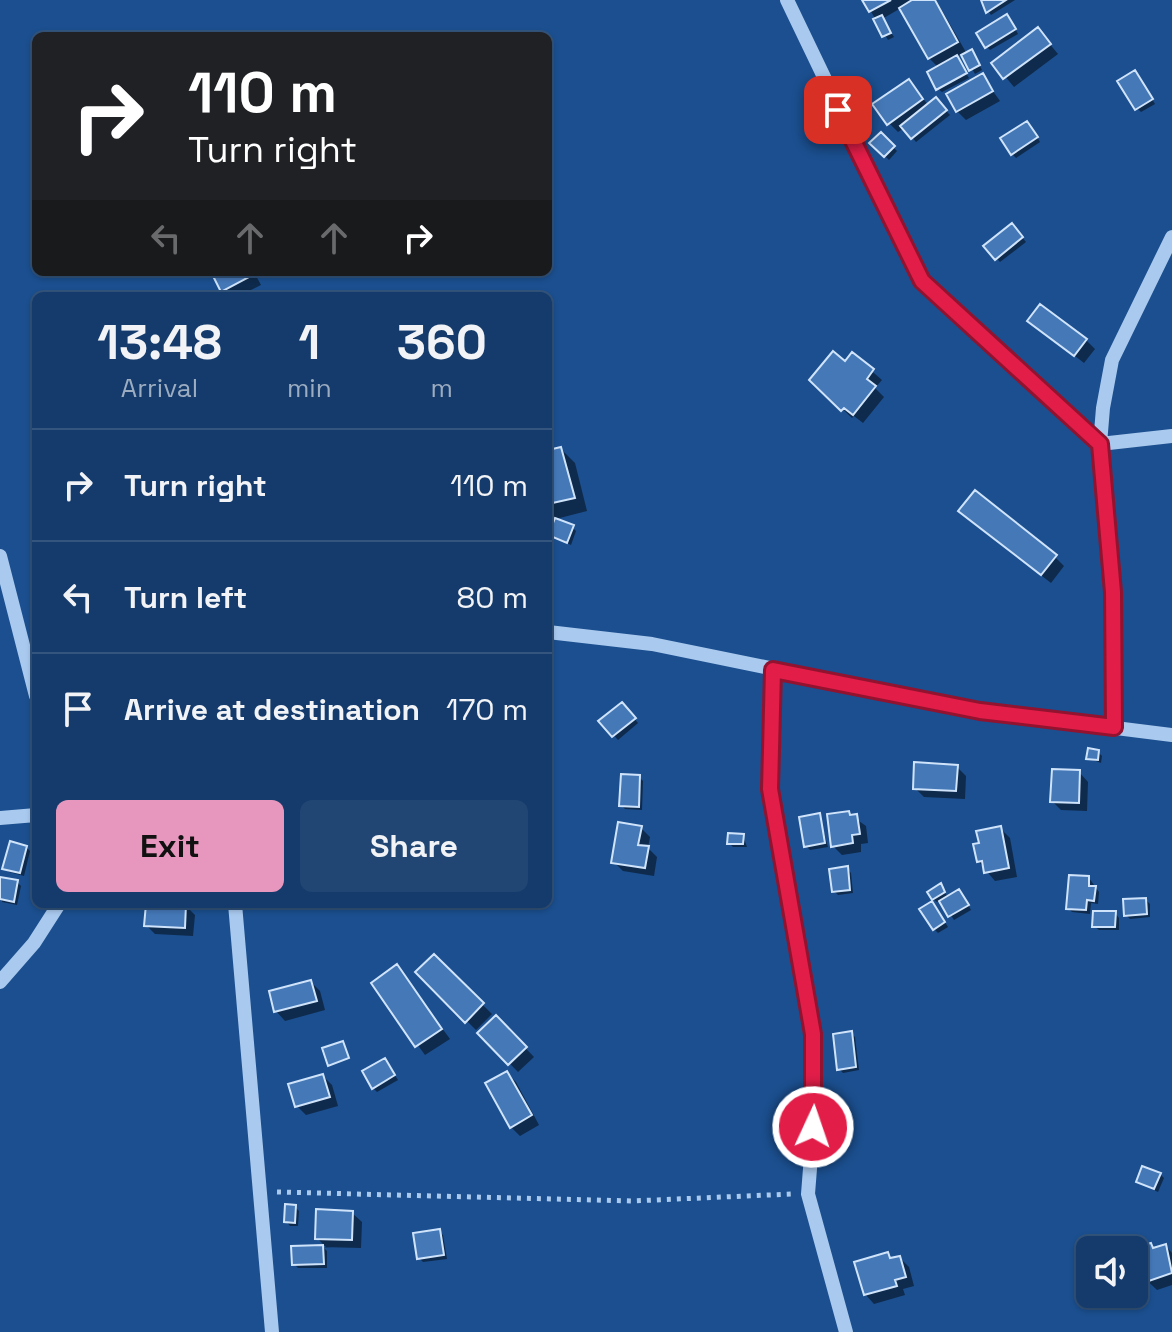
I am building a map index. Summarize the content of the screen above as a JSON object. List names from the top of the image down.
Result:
{
  "page": {
    "turn": ["110 m", "Turn right"],
    "eta": [
      "13:48",
      "Arrival",
      "1",
      "min",
      "360",
      "m"
    ],
    "list": [
      {
        "name": "Turn right",
        "value": "110 m"
      },
      {
        "name": "Turn left",
        "value": "80 m"
      },
      {
        "name": "Arrive at destination",
        "value": "170 m"
      }
    ],
    "buttons": ["Exit", "Share"]
  }
}
